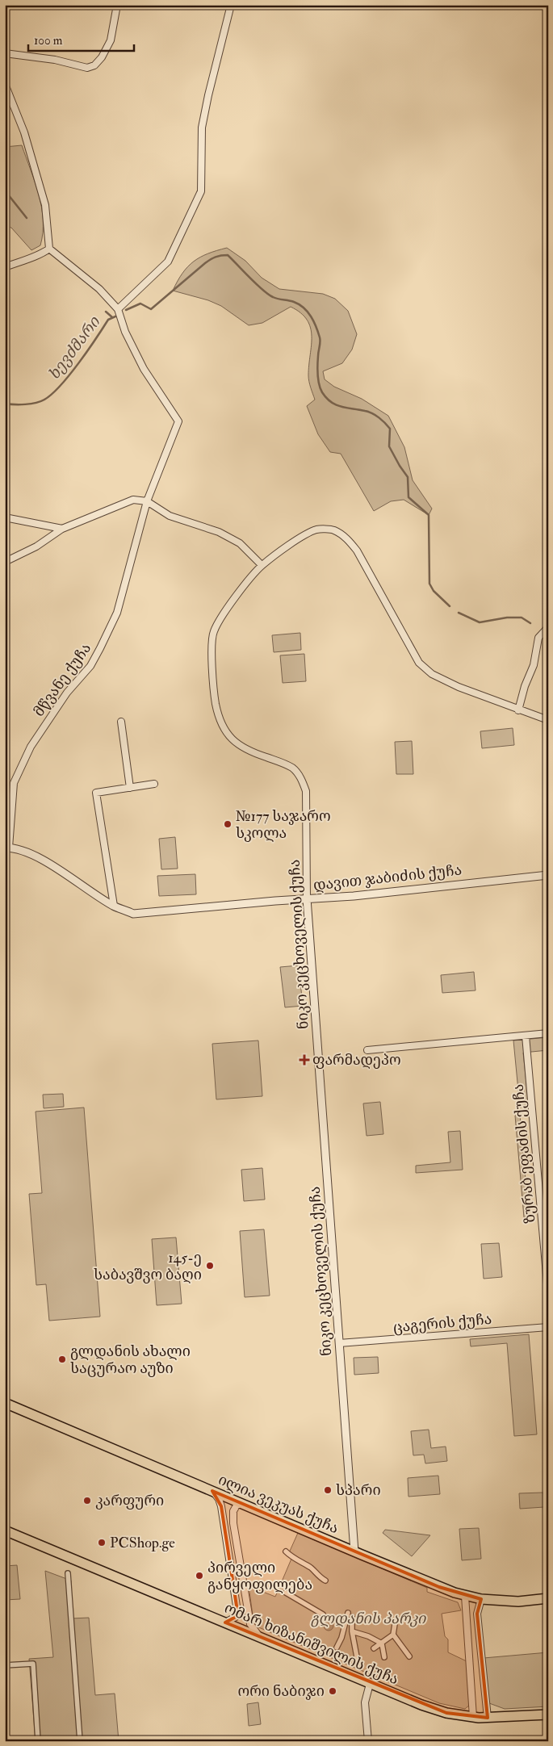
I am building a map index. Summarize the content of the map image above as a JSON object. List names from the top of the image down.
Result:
{
  "streets": {
    "main road": ["ილია ვეკუას ქუჩა", "ომარ ხიზანიშვილის ქუჩა"],
    "street": [
      "მწვანე ქუჩა",
      "დავით ჯაბიძის ქუჩა",
      "ნიკო კეცხოველის ქუჩა",
      "ზურაბ ეფაძის ქუჩა",
      "ცაგერის ქუჩა"
    ]
  },
  "crossings": [
    ["მწვანე ქუჩა", "დავით ჯაბიძის ქუჩა"],
    ["დავით ჯაბიძის ქუჩა", "ნიკო კეცხოველის ქუჩა"],
    ["ნიკო კეცხოველის ქუჩა", "ცაგერის ქუჩა"],
    ["ნიკო კეცხოველის ქუჩა", "ილია ვეკუას ქუჩა"]
  ],
  "water": ["ხევძმარი"],
  "parks": ["გლდანის პარკი"],
  "places": {
    "other": [
      "№177 საჯარო სკოლა",
      "145-ე საბავშვო ბაღი",
      "გლდანის ახალი საცურაო აუზი",
      "სპარი",
      "კარფური",
      "PCShop.ge",
      "პირველი განყოფილება",
      "ორი ნაბიჯი"
    ],
    "health": ["ფარმადეპო"]
  },
  "scale_bar": "100 m"
}
